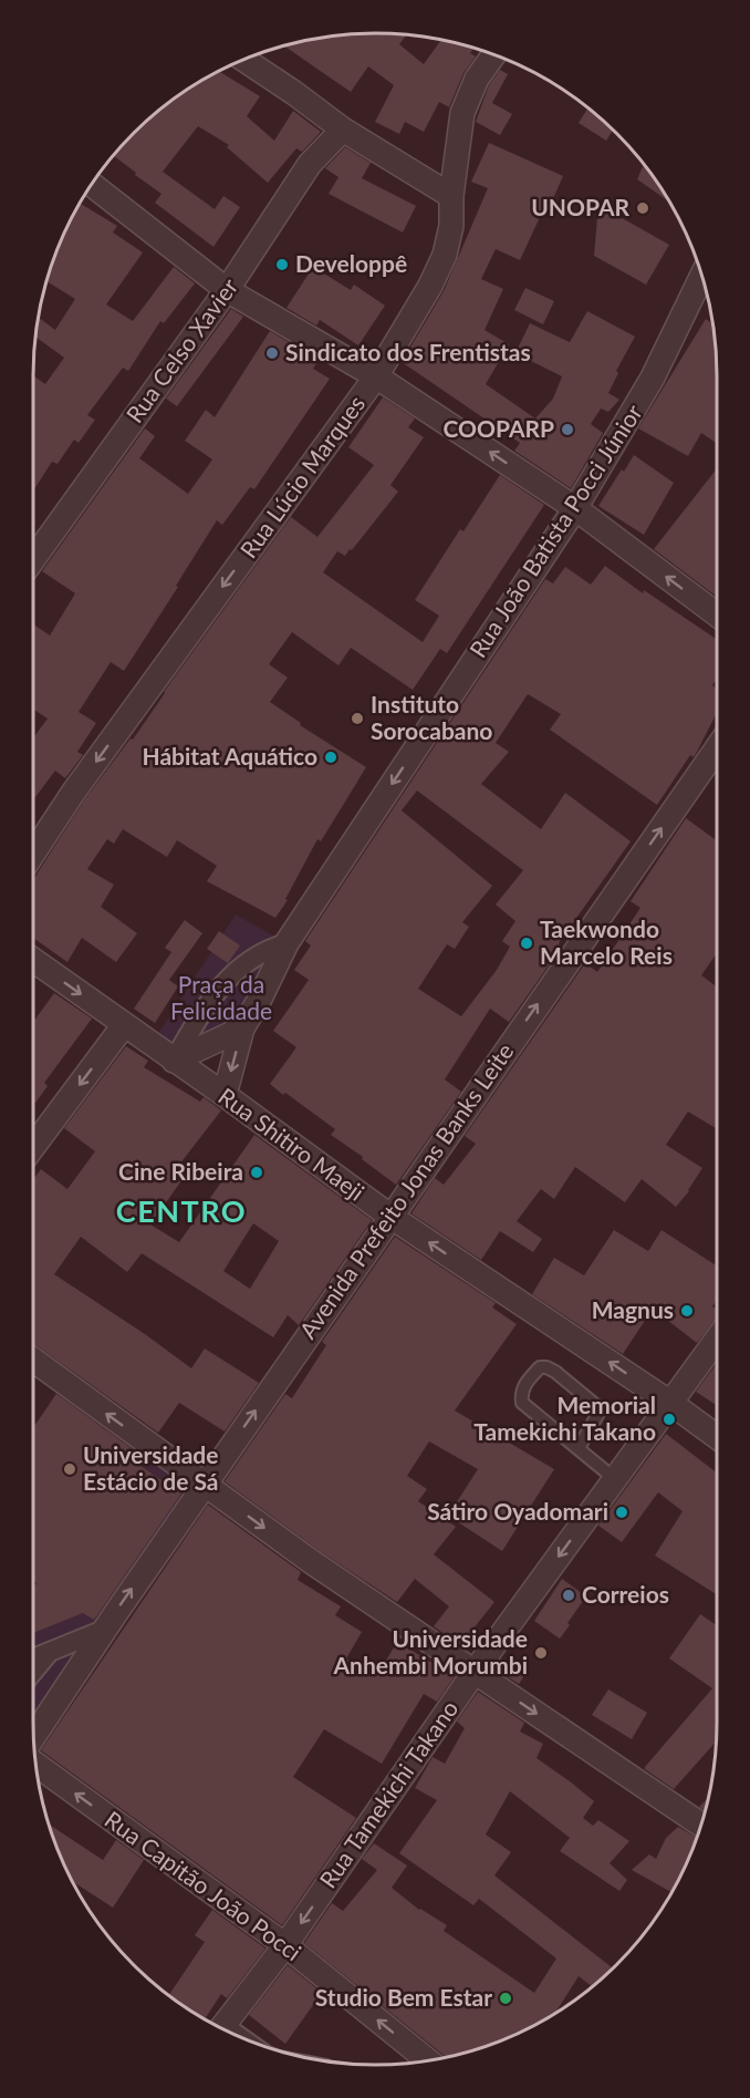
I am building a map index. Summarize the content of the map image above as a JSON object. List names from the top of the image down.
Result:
{
  "streets": {
    "street": [
      "Rua Celso Xavier",
      "Rua Lúcio Marques",
      "Rua João Batista Pocci Júnior",
      "Rua Shitiro Maeji",
      "Avenida Prefeito Jonas Banks Leite",
      "Rua Tamekichi Takano",
      "Rua Capitão João Pocci"
    ]
  },
  "crossings": [
    ["Rua João Batista Pocci Júnior", "Rua Shitiro Maeji"],
    ["Rua Shitiro Maeji", "Avenida Prefeito Jonas Banks Leite"],
    ["Rua Shitiro Maeji", "Rua Tamekichi Takano"],
    ["Rua Tamekichi Takano", "Rua Capitão João Pocci"]
  ],
  "one_way": [
    "Rua Lúcio Marques",
    "Rua João Batista Pocci Júnior",
    "Avenida Prefeito Jonas Banks Leite",
    "Rua Tamekichi Takano",
    "Rua Capitão João Pocci"
  ],
  "districts": ["CENTRO"],
  "parks": ["Praça da Felicidade"],
  "places": [
    "UNOPAR",
    "Developpê",
    "Sindicato dos Frentistas",
    "COOPARP",
    "Instituto Sorocabano",
    "Hábitat Aquático",
    "Taekwondo Marcelo Reis",
    "Cine Ribeira",
    "Magnus",
    "Memorial Tamekichi Takano",
    "Universidade Estácio de Sá",
    "Sátiro Oyadomari",
    "Correios",
    "Universidade Anhembi Morumbi",
    "Studio Bem Estar"
  ]
}
